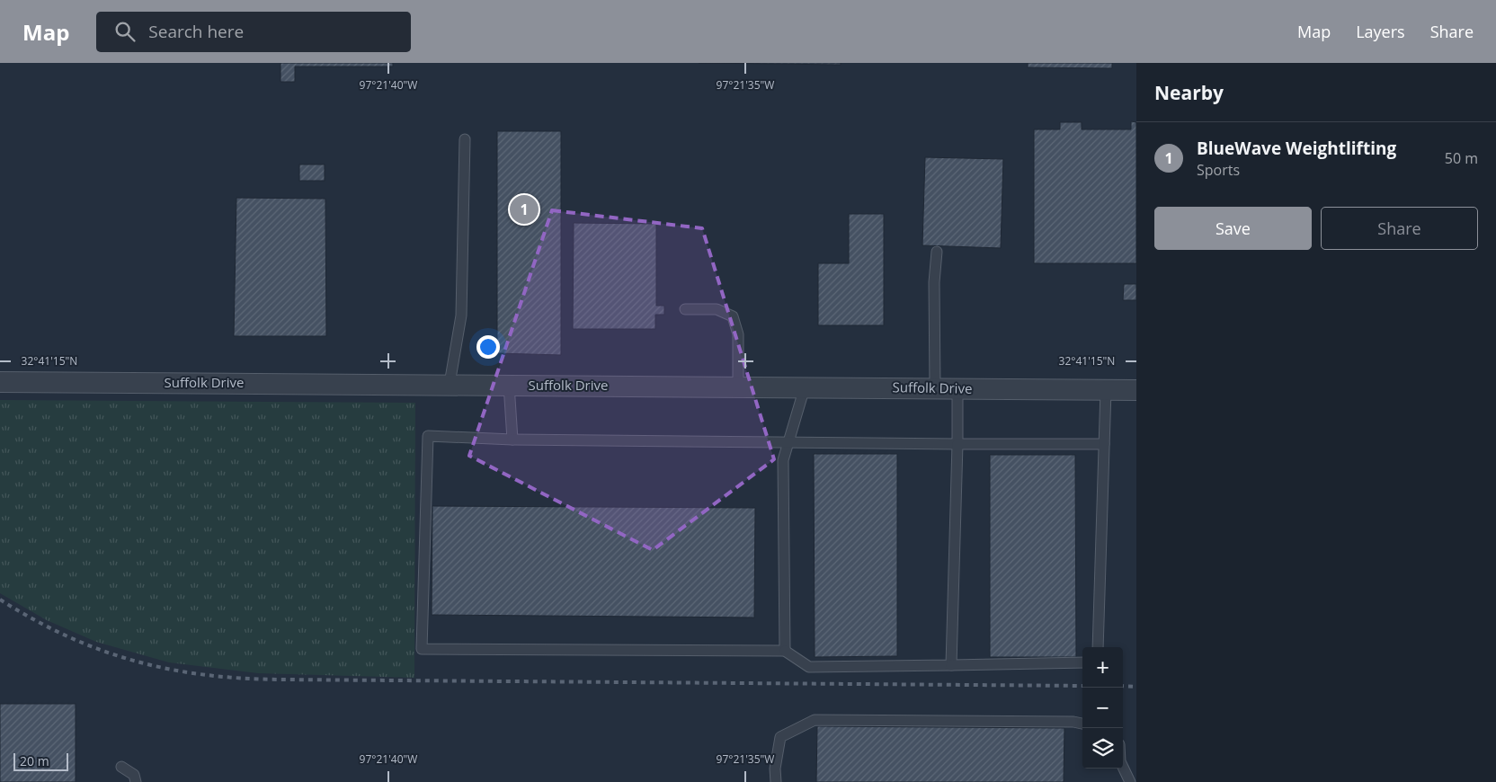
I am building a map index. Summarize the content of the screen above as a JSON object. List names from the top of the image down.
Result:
{
  "streets": {
    "street": ["Suffolk Drive"]
  },
  "scale_bar": "20 m",
  "page": {
    "header": "Map",
    "search": "Search here",
    "nav": ["Map", "Layers", "Share"],
    "heading": "Nearby",
    "list": [
      {
        "mark": "1",
        "name": "BlueWave Weightlifting",
        "note": "Sports",
        "value": "50 m"
      }
    ],
    "pins": "1",
    "buttons": ["Save", "Share"],
    "map_buttons": ["+", "−"],
    "scale": "20 m"
  },
  "coordinates": ["97°21'40\"W", "97°21'35\"W", "32°41'15\"N"]
}
